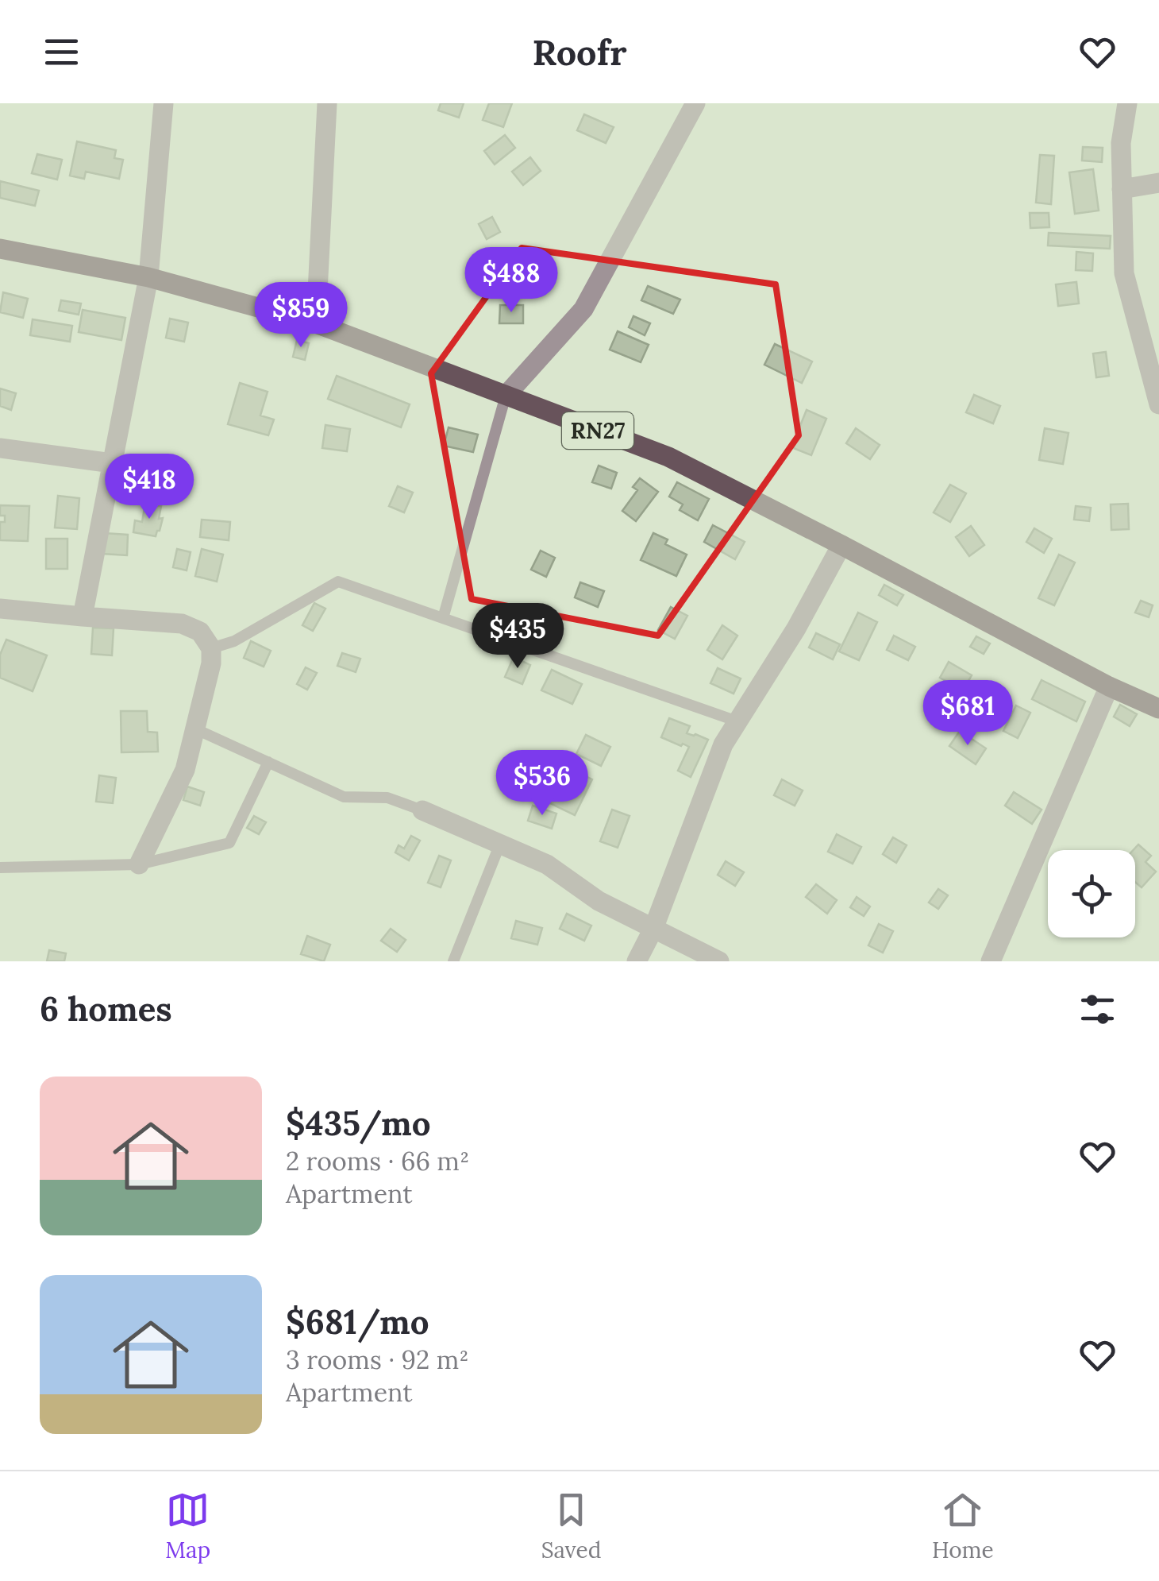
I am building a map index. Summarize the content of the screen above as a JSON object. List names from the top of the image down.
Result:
{
  "streets": {
    "main road": ["RN27"]
  },
  "page": {
    "header": "Roofr",
    "price": [
      "$488",
      "$859",
      "$418",
      "$435",
      "$681",
      "$536"
    ],
    "heading": "6 homes",
    "list": [
      {
        "name": "$435/mo",
        "note": "2 rooms · 66 m² · Apartment"
      },
      {
        "name": "$681/mo",
        "note": "3 rooms · 92 m² · Apartment"
      }
    ],
    "tabs": ["Map", "Saved", "Home"]
  }
}
